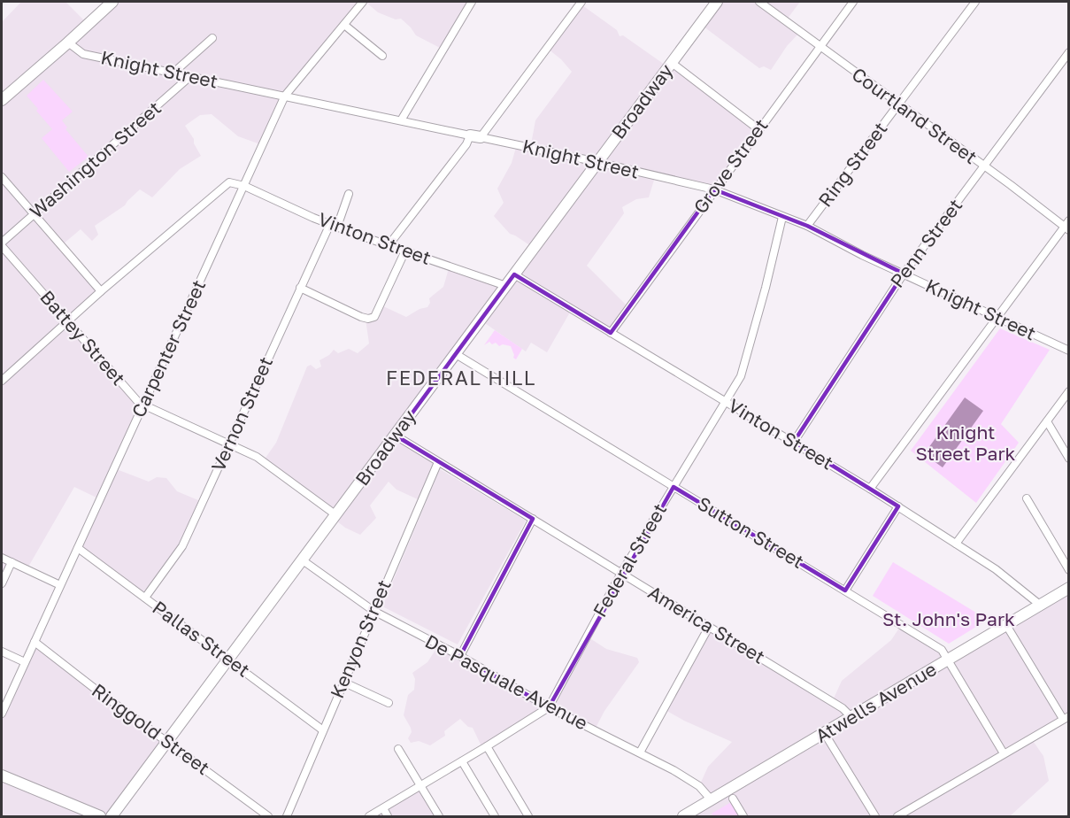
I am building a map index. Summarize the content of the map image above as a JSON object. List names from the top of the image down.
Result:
{
  "streets": {
    "main road": ["Broadway", "Atwells Avenue"],
    "street": [
      "Knight Street",
      "Courtland Street",
      "Washington Street",
      "Ring Street",
      "Grove Street",
      "Vinton Street",
      "Penn Street",
      "Battey Street",
      "Carpenter Street",
      "Vernon Street",
      "Sutton Street",
      "Federal Street",
      "America Street",
      "Pallas Street",
      "Kenyon Street",
      "De Pasquale Avenue",
      "Ringgold Street"
    ]
  },
  "crossings": [
    ["Knight Street", "Broadway"],
    ["Knight Street", "Washington Street"],
    ["Knight Street", "Ring Street"],
    ["Knight Street", "Grove Street"],
    ["Knight Street", "Penn Street"],
    ["Knight Street", "Carpenter Street"],
    ["Knight Street", "Federal Street"],
    ["Broadway", "Vinton Street"],
    ["Broadway", "Battey Street"],
    ["Broadway", "Sutton Street"],
    ["Broadway", "America Street"],
    ["Broadway", "Pallas Street"],
    ["Broadway", "De Pasquale Avenue"],
    ["Broadway", "Ringgold Street"],
    ["Courtland Street", "Ring Street"],
    ["Courtland Street", "Grove Street"],
    ["Courtland Street", "Penn Street"],
    ["Washington Street", "Battey Street"],
    ["Grove Street", "Vinton Street"],
    ["Vinton Street", "Penn Street"],
    ["Vinton Street", "Carpenter Street"],
    ["Vinton Street", "Vernon Street"],
    ["Vinton Street", "Federal Street"],
    ["Vinton Street", "Atwells Avenue"],
    ["Battey Street", "Carpenter Street"],
    ["Battey Street", "Vernon Street"],
    ["Carpenter Street", "Pallas Street"],
    ["Carpenter Street", "Ringgold Street"],
    ["Vernon Street", "Pallas Street"],
    ["Sutton Street", "Federal Street"],
    ["Sutton Street", "Atwells Avenue"],
    ["Federal Street", "America Street"],
    ["Federal Street", "De Pasquale Avenue"],
    ["America Street", "Kenyon Street"],
    ["America Street", "Atwells Avenue"],
    ["Pallas Street", "Kenyon Street"],
    ["Kenyon Street", "De Pasquale Avenue"],
    ["De Pasquale Avenue", "Atwells Avenue"]
  ],
  "districts": ["FEDERAL HILL"],
  "parks": ["Knight Street Park", "St. John's Park"]
}
